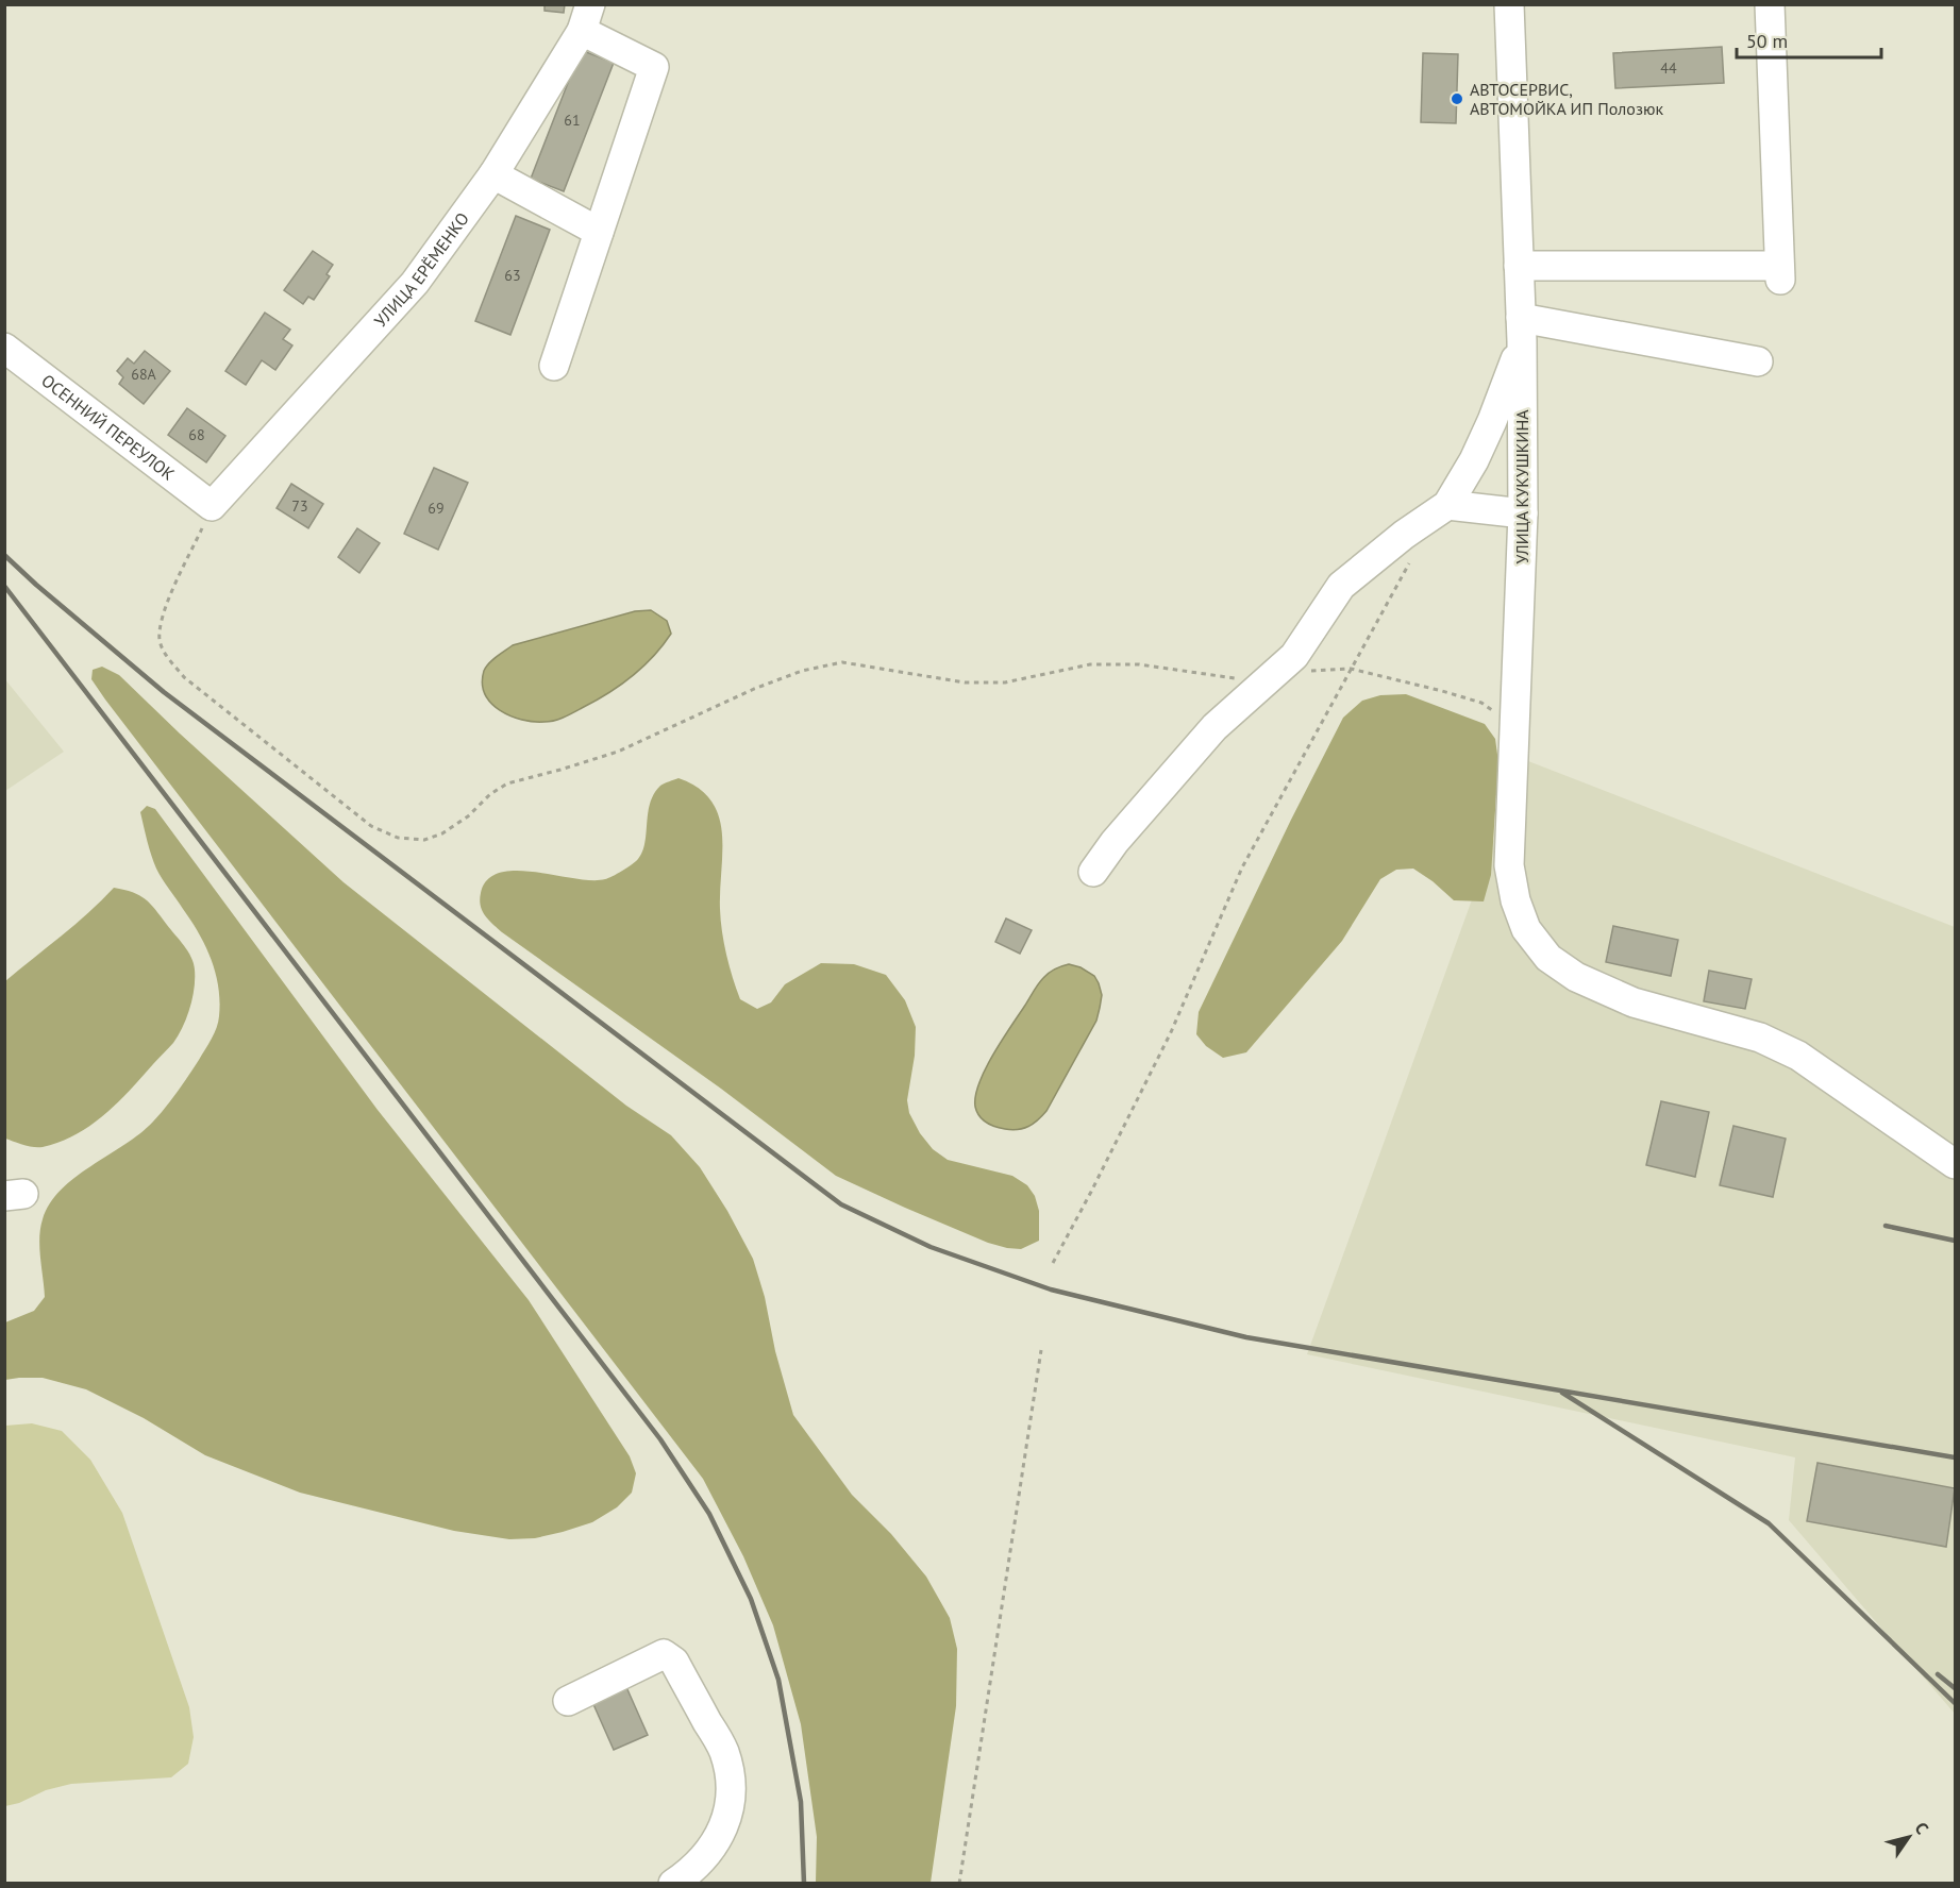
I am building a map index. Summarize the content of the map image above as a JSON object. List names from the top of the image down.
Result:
{
  "streets": {
    "street": ["УЛИЦА ЕРЁМЕНКО", "ОСЕННИЙ ПЕРЕУЛОК", "УЛИЦА КУКУШКИНА"]
  },
  "crossings": [
    ["УЛИЦА ЕРЁМЕНКО", "ОСЕННИЙ ПЕРЕУЛОК"]
  ],
  "places": ["АВТОСЕРВИС, АВТОМОЙКА ИП Полозюк"],
  "house_numbers": [
    "44",
    "61",
    "63",
    "68А",
    "68",
    "73",
    "69"
  ],
  "scale_bar": "50 m",
  "north": "top right"
}
